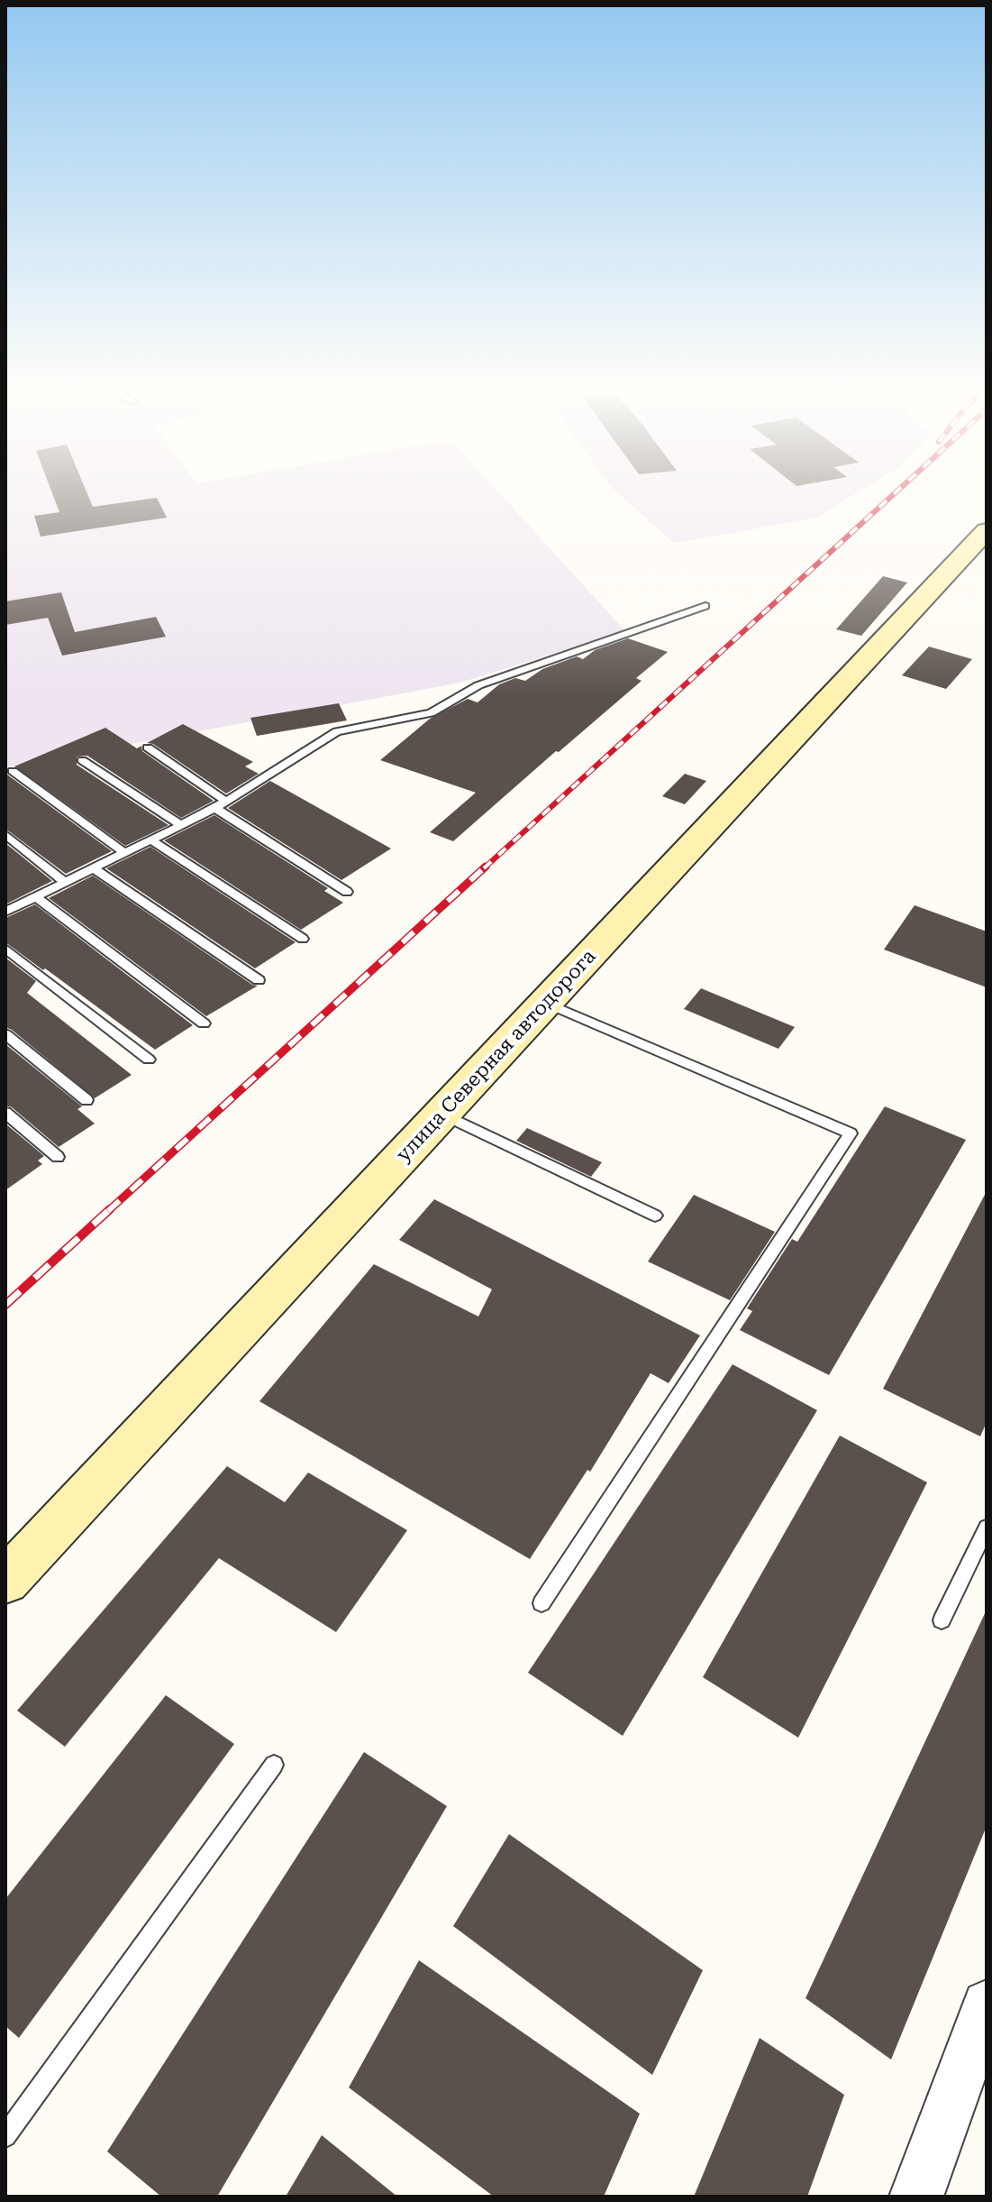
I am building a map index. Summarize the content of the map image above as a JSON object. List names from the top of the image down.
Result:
{
  "streets": {
    "main road": ["улица Северная автодорога"]
  }
}
